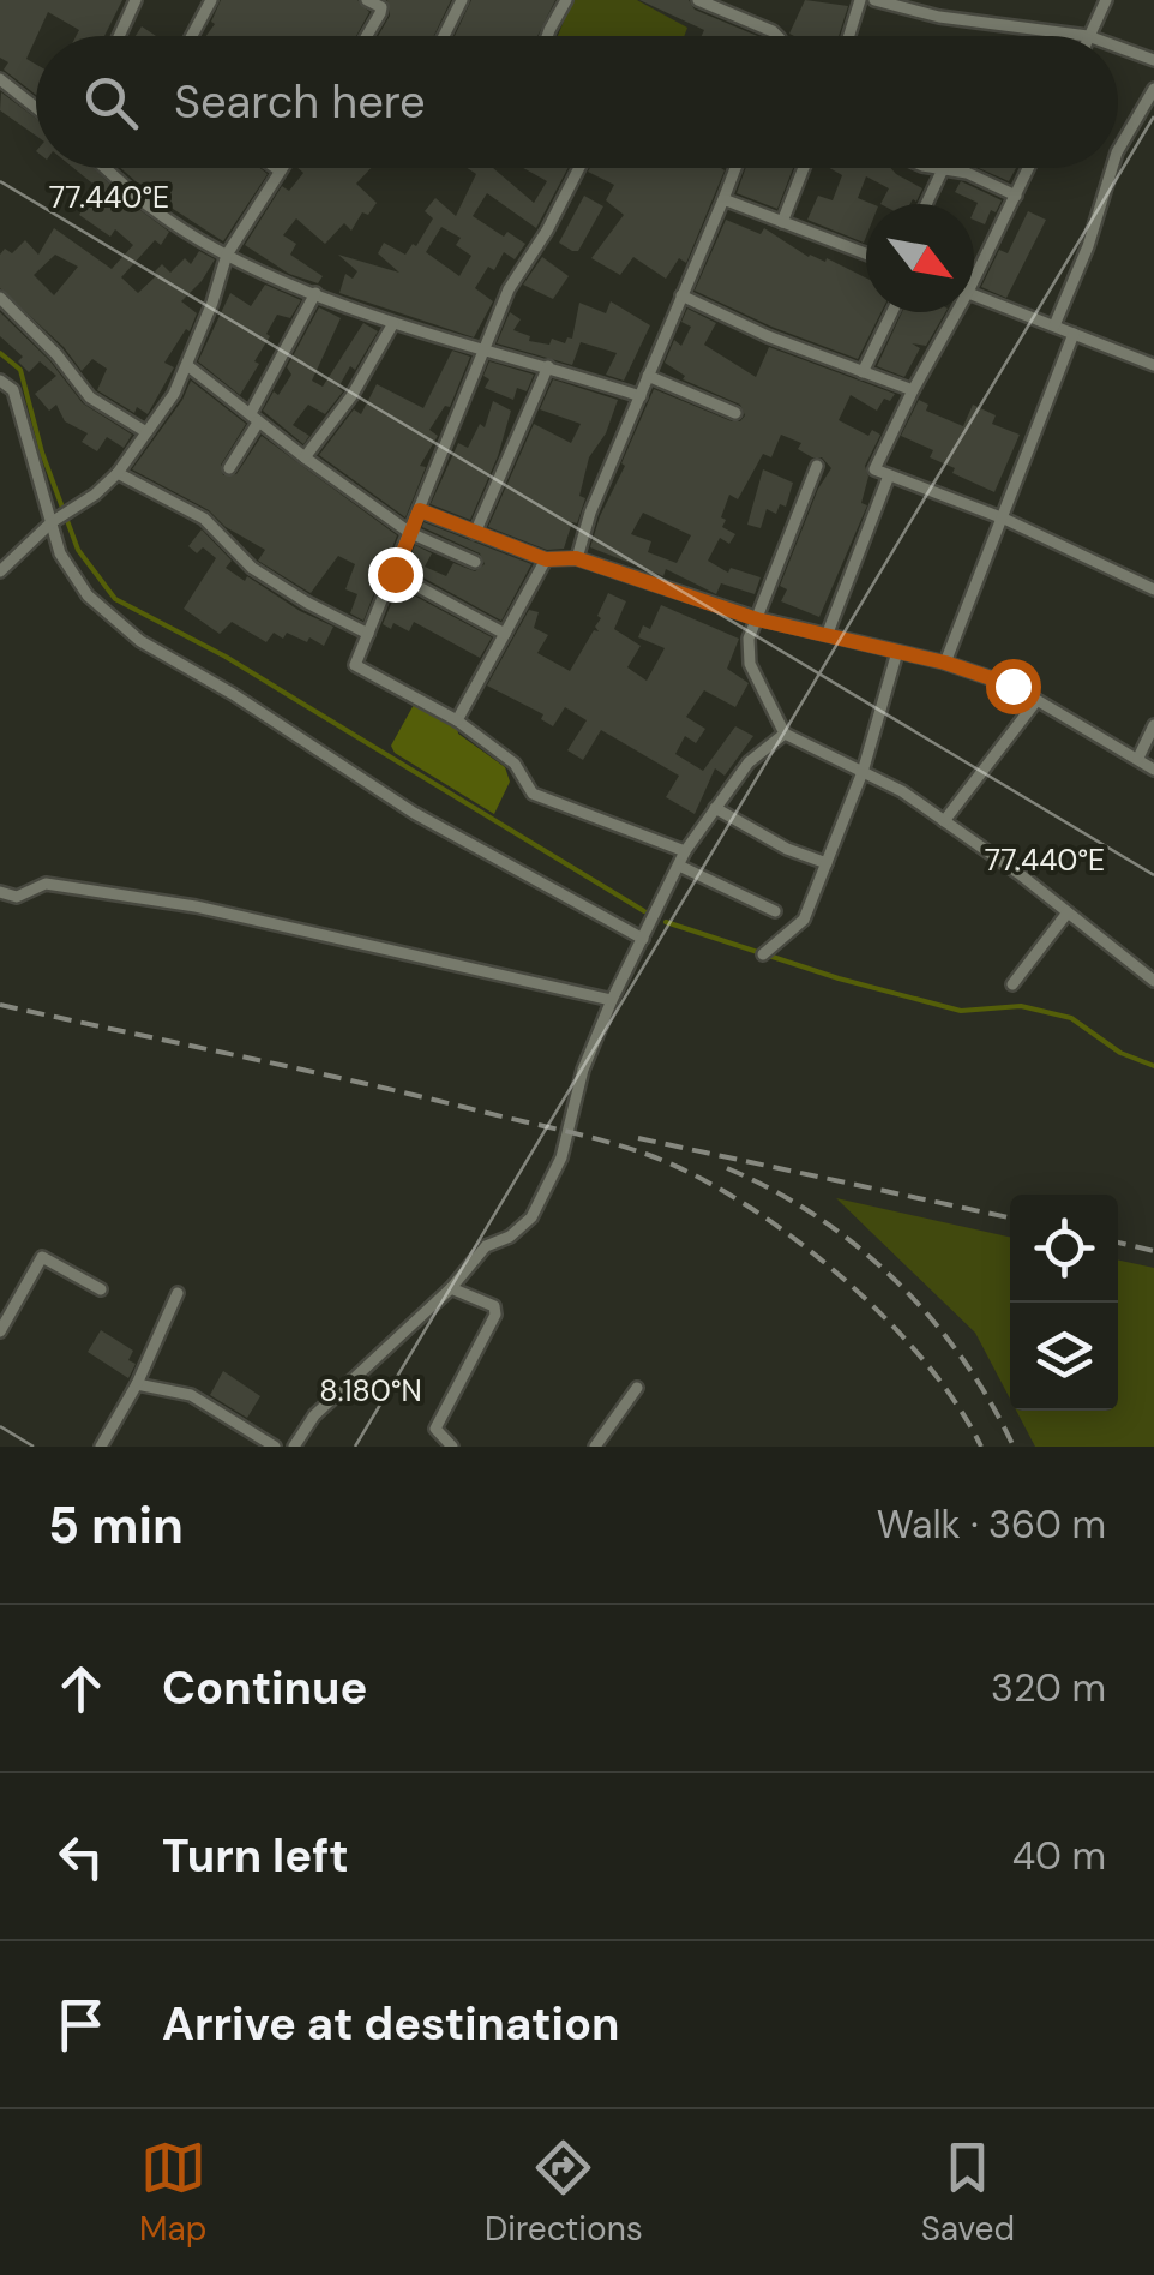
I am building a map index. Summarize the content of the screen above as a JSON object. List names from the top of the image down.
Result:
{
  "north": "bottom right",
  "page": {
    "search": "Search here",
    "heading": ["5 min", "Walk · 360 m"],
    "list": [
      ["Continue", "320 m"],
      ["Turn left", "40 m"],
      "Arrive at destination"
    ],
    "nav": ["Map", "Directions", "Saved"]
  },
  "coordinates": ["77.440°E", "8.180°N"]
}
